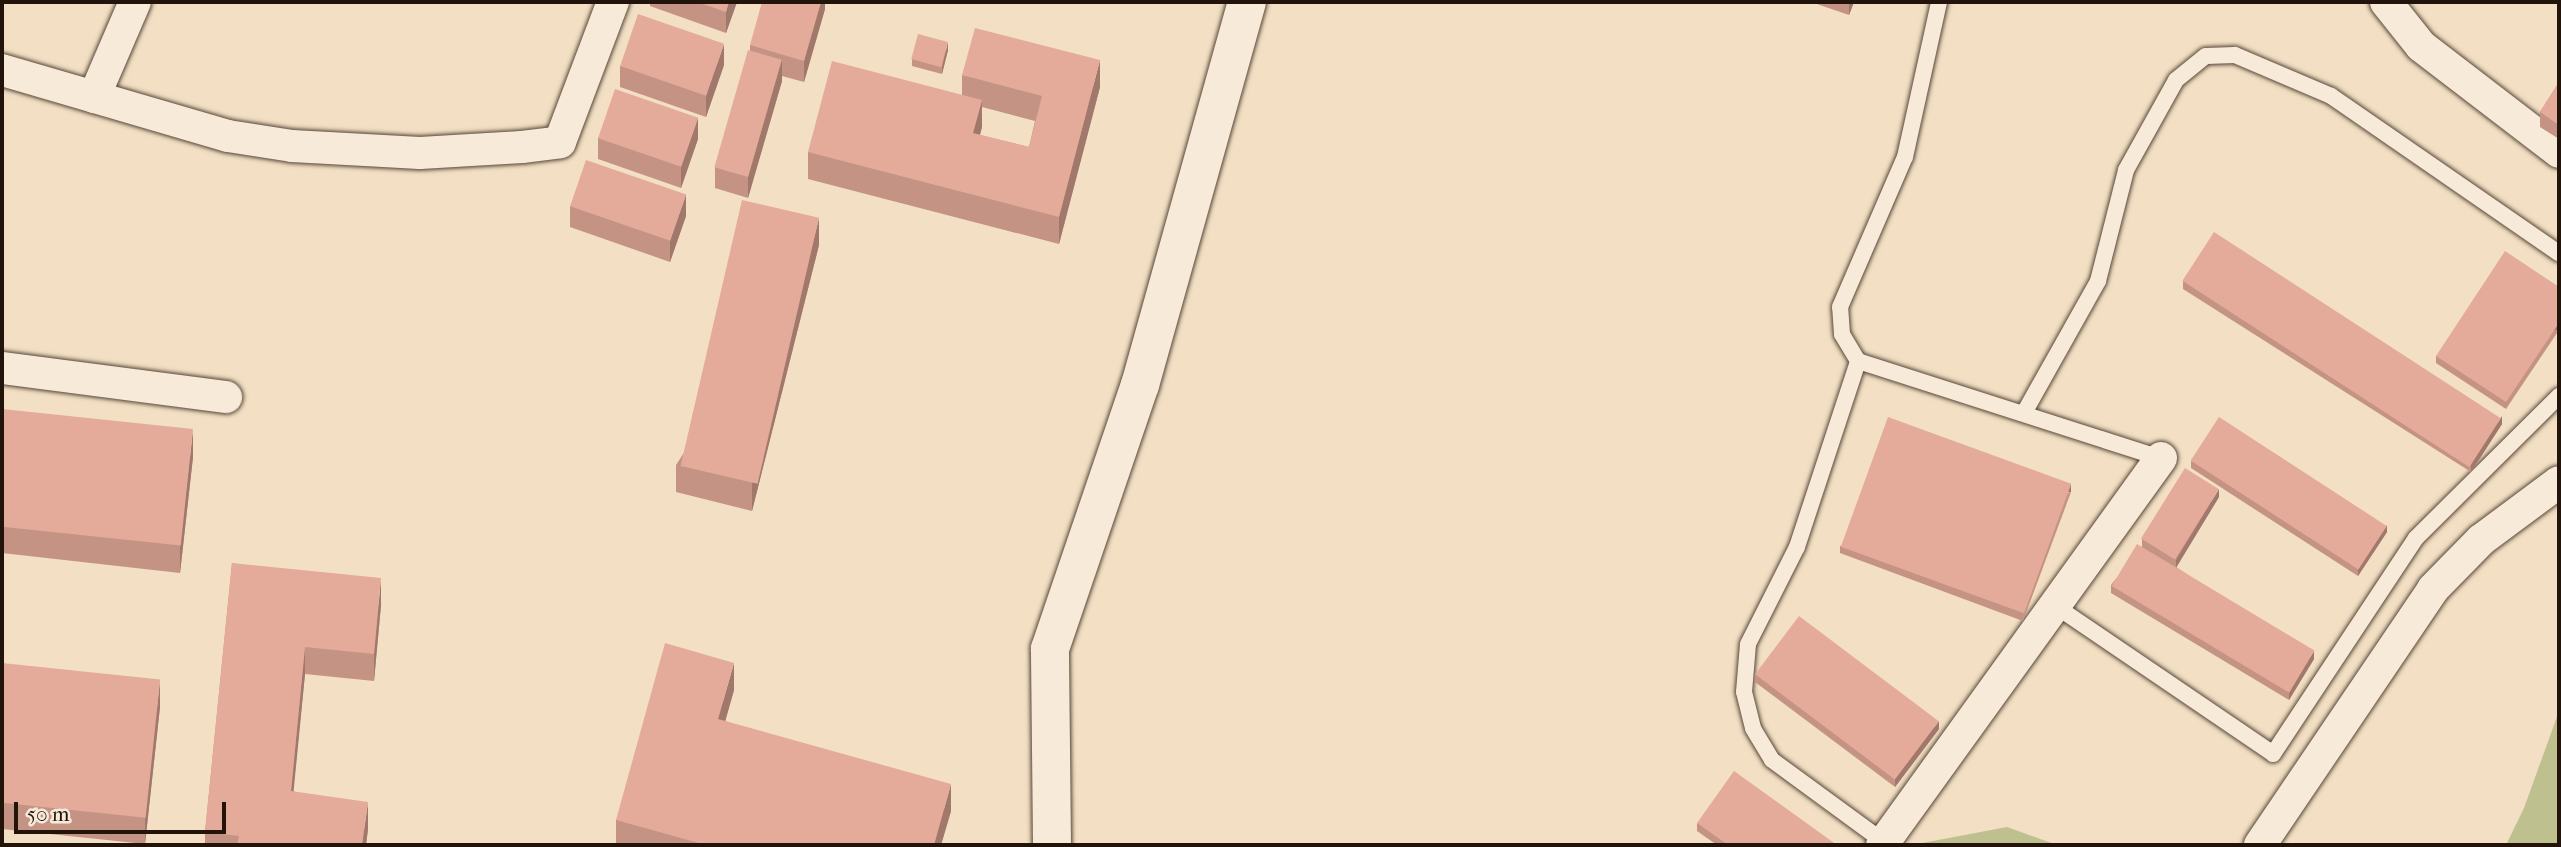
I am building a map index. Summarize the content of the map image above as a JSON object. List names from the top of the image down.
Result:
{
  "scale_bar": "50 m"
}
